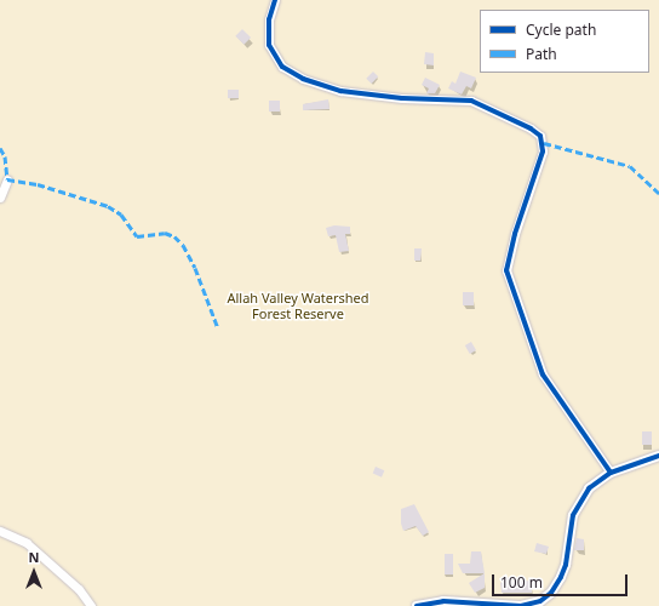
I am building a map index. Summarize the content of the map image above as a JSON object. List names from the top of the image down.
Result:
{
  "parks": ["Allah Valley Watershed Forest Reserve"],
  "legend": ["Cycle path", "Path"],
  "scale_bar": "100 m",
  "north": "top"
}
